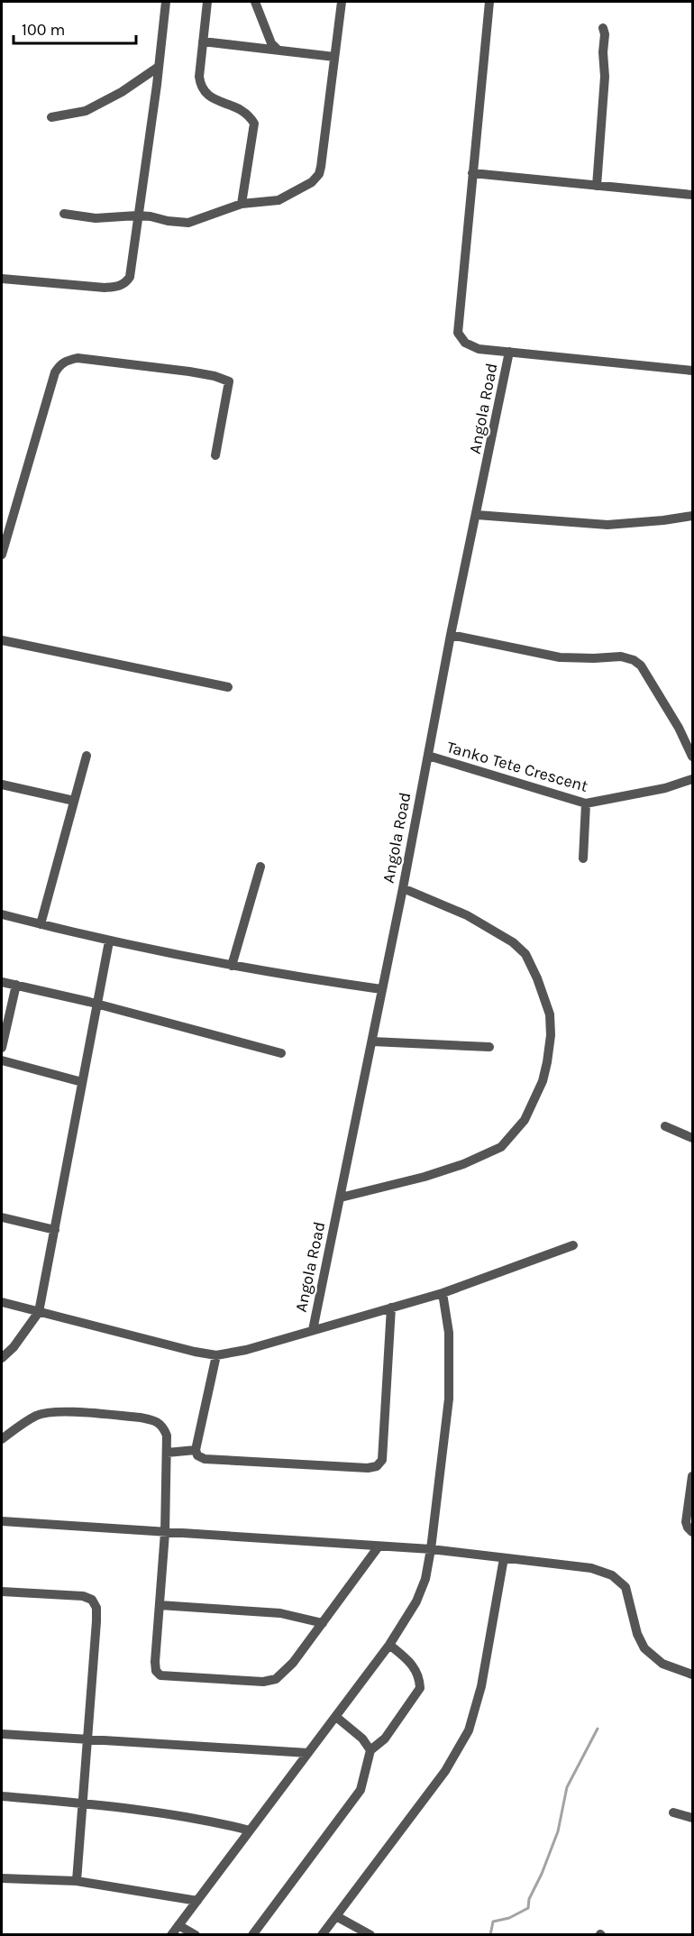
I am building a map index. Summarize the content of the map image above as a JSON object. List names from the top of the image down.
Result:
{
  "streets": {
    "street": ["Angola Road", "Tanko Tete Crescent"]
  },
  "crossings": [
    ["Angola Road", "Tanko Tete Crescent"]
  ],
  "scale_bar": "100 m"
}
